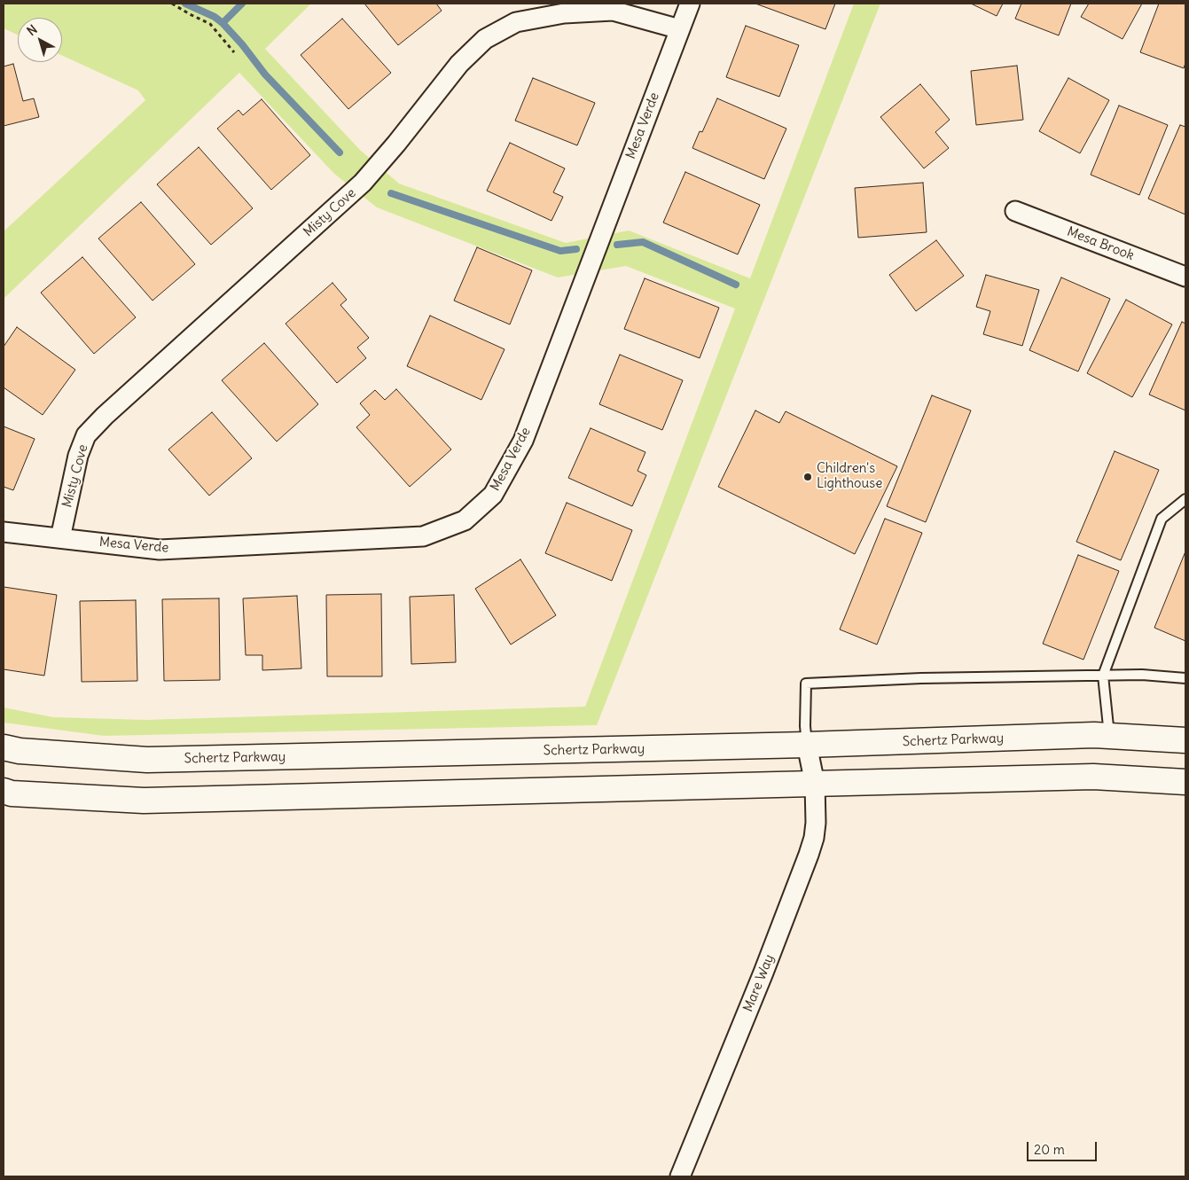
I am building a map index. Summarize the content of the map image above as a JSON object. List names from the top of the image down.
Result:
{
  "streets": {
    "main road": ["Schertz Parkway"],
    "street": [
      "Mesa Verde",
      "Misty Cove",
      "Mesa Brook",
      "Mare Way"
    ]
  },
  "crossings": [
    ["Mesa Verde", "Misty Cove"],
    ["Schertz Parkway", "Mare Way"]
  ],
  "places": ["Children's Lighthouse"],
  "scale_bar": "20 m",
  "north": "top left"
}
